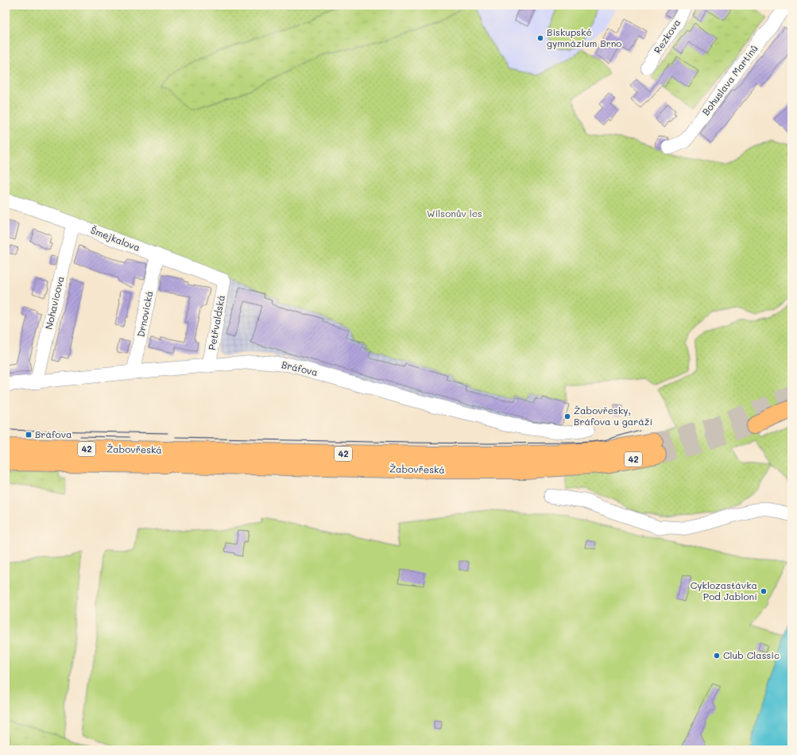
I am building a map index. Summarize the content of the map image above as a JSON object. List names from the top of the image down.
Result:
{
  "streets": {
    "highway": ["42", "Žabovřeská"],
    "street": [
      "Rezkova",
      "Bohuslava Martinů",
      "Šmejkalova",
      "Nohavicova",
      "Drnovická",
      "Petřvaldská",
      "Bráfova"
    ]
  },
  "crossings": [
    ["Šmejkalova", "Nohavicova"],
    ["Šmejkalova", "Drnovická"],
    ["Šmejkalova", "Petřvaldská"],
    ["Nohavicova", "Bráfova"],
    ["Drnovická", "Bráfova"],
    ["Petřvaldská", "Bráfova"]
  ],
  "parks": ["Wilsonův les"],
  "places": {
    "other": [
      "Biskupské gymnázium Brno",
      "Žabovřesky, Bráfova u garáží",
      "Cyklozastávka Pod Jabloní",
      "Club Classic"
    ],
    "transit": ["Bráfova"]
  }
}
